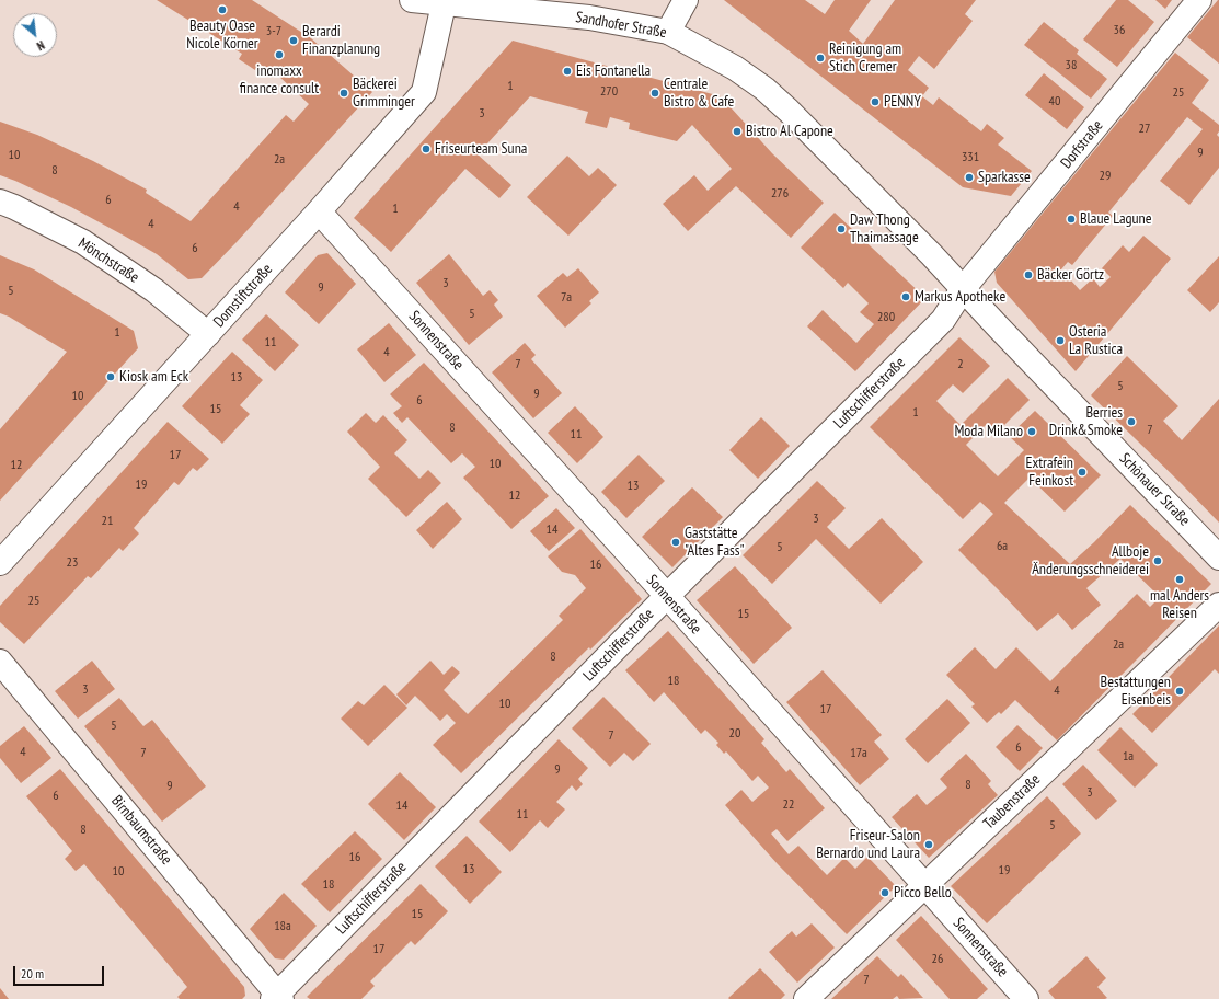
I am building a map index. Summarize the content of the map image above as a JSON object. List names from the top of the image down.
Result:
{
  "streets": {
    "street": [
      "Sandhofer Straße",
      "Dorfstraße",
      "Mönchstraße",
      "Domstiftstraße",
      "Sonnenstraße",
      "Luftschifferstraße",
      "Schönauer Straße",
      "Taubenstraße",
      "Birnbaumstraße"
    ]
  },
  "crossings": [
    ["Sandhofer Straße", "Dorfstraße"],
    ["Sandhofer Straße", "Domstiftstraße"],
    ["Sandhofer Straße", "Luftschifferstraße"],
    ["Sandhofer Straße", "Schönauer Straße"],
    ["Dorfstraße", "Luftschifferstraße"],
    ["Dorfstraße", "Schönauer Straße"],
    ["Mönchstraße", "Domstiftstraße"],
    ["Domstiftstraße", "Sonnenstraße"],
    ["Sonnenstraße", "Luftschifferstraße"],
    ["Sonnenstraße", "Taubenstraße"],
    ["Luftschifferstraße", "Schönauer Straße"],
    ["Luftschifferstraße", "Birnbaumstraße"]
  ],
  "places": [
    "Beauty Oase Nicole Körner",
    "Berardi Finanzplanung",
    "inomaxx finance consult",
    "Reinigung am Stich Cremer",
    "Eis Fontanella",
    "Bäckerei Grimminger",
    "Centrale Bistro & Cafe",
    "PENNY",
    "Bistro Al Capone",
    "Friseurteam Suna",
    "Sparkasse",
    "Blaue Lagune",
    "Daw Thong Thaimassage",
    "Bäcker Görtz",
    "Markus Apotheke",
    "Osteria La Rustica",
    "Kiosk am Eck",
    "Berries Drink&Smoke",
    "Moda Milano",
    "Extrafein Feinkost",
    "Gaststätte \"Altes Fass\"",
    "Allboje Änderungsschneiderei",
    "mal Anders Reisen",
    "Bestattungen Eisenbeis",
    "Friseur-Salon Bernardo und Laura",
    "Picco Bello"
  ],
  "house_numbers": [
    "36",
    "3-7",
    "38",
    "1",
    "270",
    "25",
    "40",
    "3",
    "27",
    "9",
    "10",
    "331",
    "2a",
    "8",
    "29",
    "276",
    "6",
    "4",
    "1",
    "4",
    "6",
    "3",
    "9",
    "5",
    "7a",
    "5",
    "280",
    "1",
    "11",
    "4",
    "7",
    "2",
    "13",
    "5",
    "9",
    "10",
    "6",
    "15",
    "1",
    "8",
    "7",
    "11",
    "17",
    "10",
    "12",
    "19",
    "13",
    "12",
    "3",
    "21",
    "14",
    "6a",
    "5",
    "23",
    "16",
    "25",
    "15",
    "2a",
    "8",
    "18",
    "3",
    "4",
    "10",
    "17",
    "5",
    "20",
    "7",
    "6",
    "4",
    "7",
    "17a",
    "1a",
    "9",
    "8",
    "9",
    "3",
    "6",
    "22",
    "14",
    "11",
    "5",
    "8",
    "16",
    "13",
    "19",
    "10",
    "18",
    "15",
    "18a",
    "17",
    "26",
    "7"
  ],
  "scale_bar": "20 m",
  "north": "bottom right"
}
